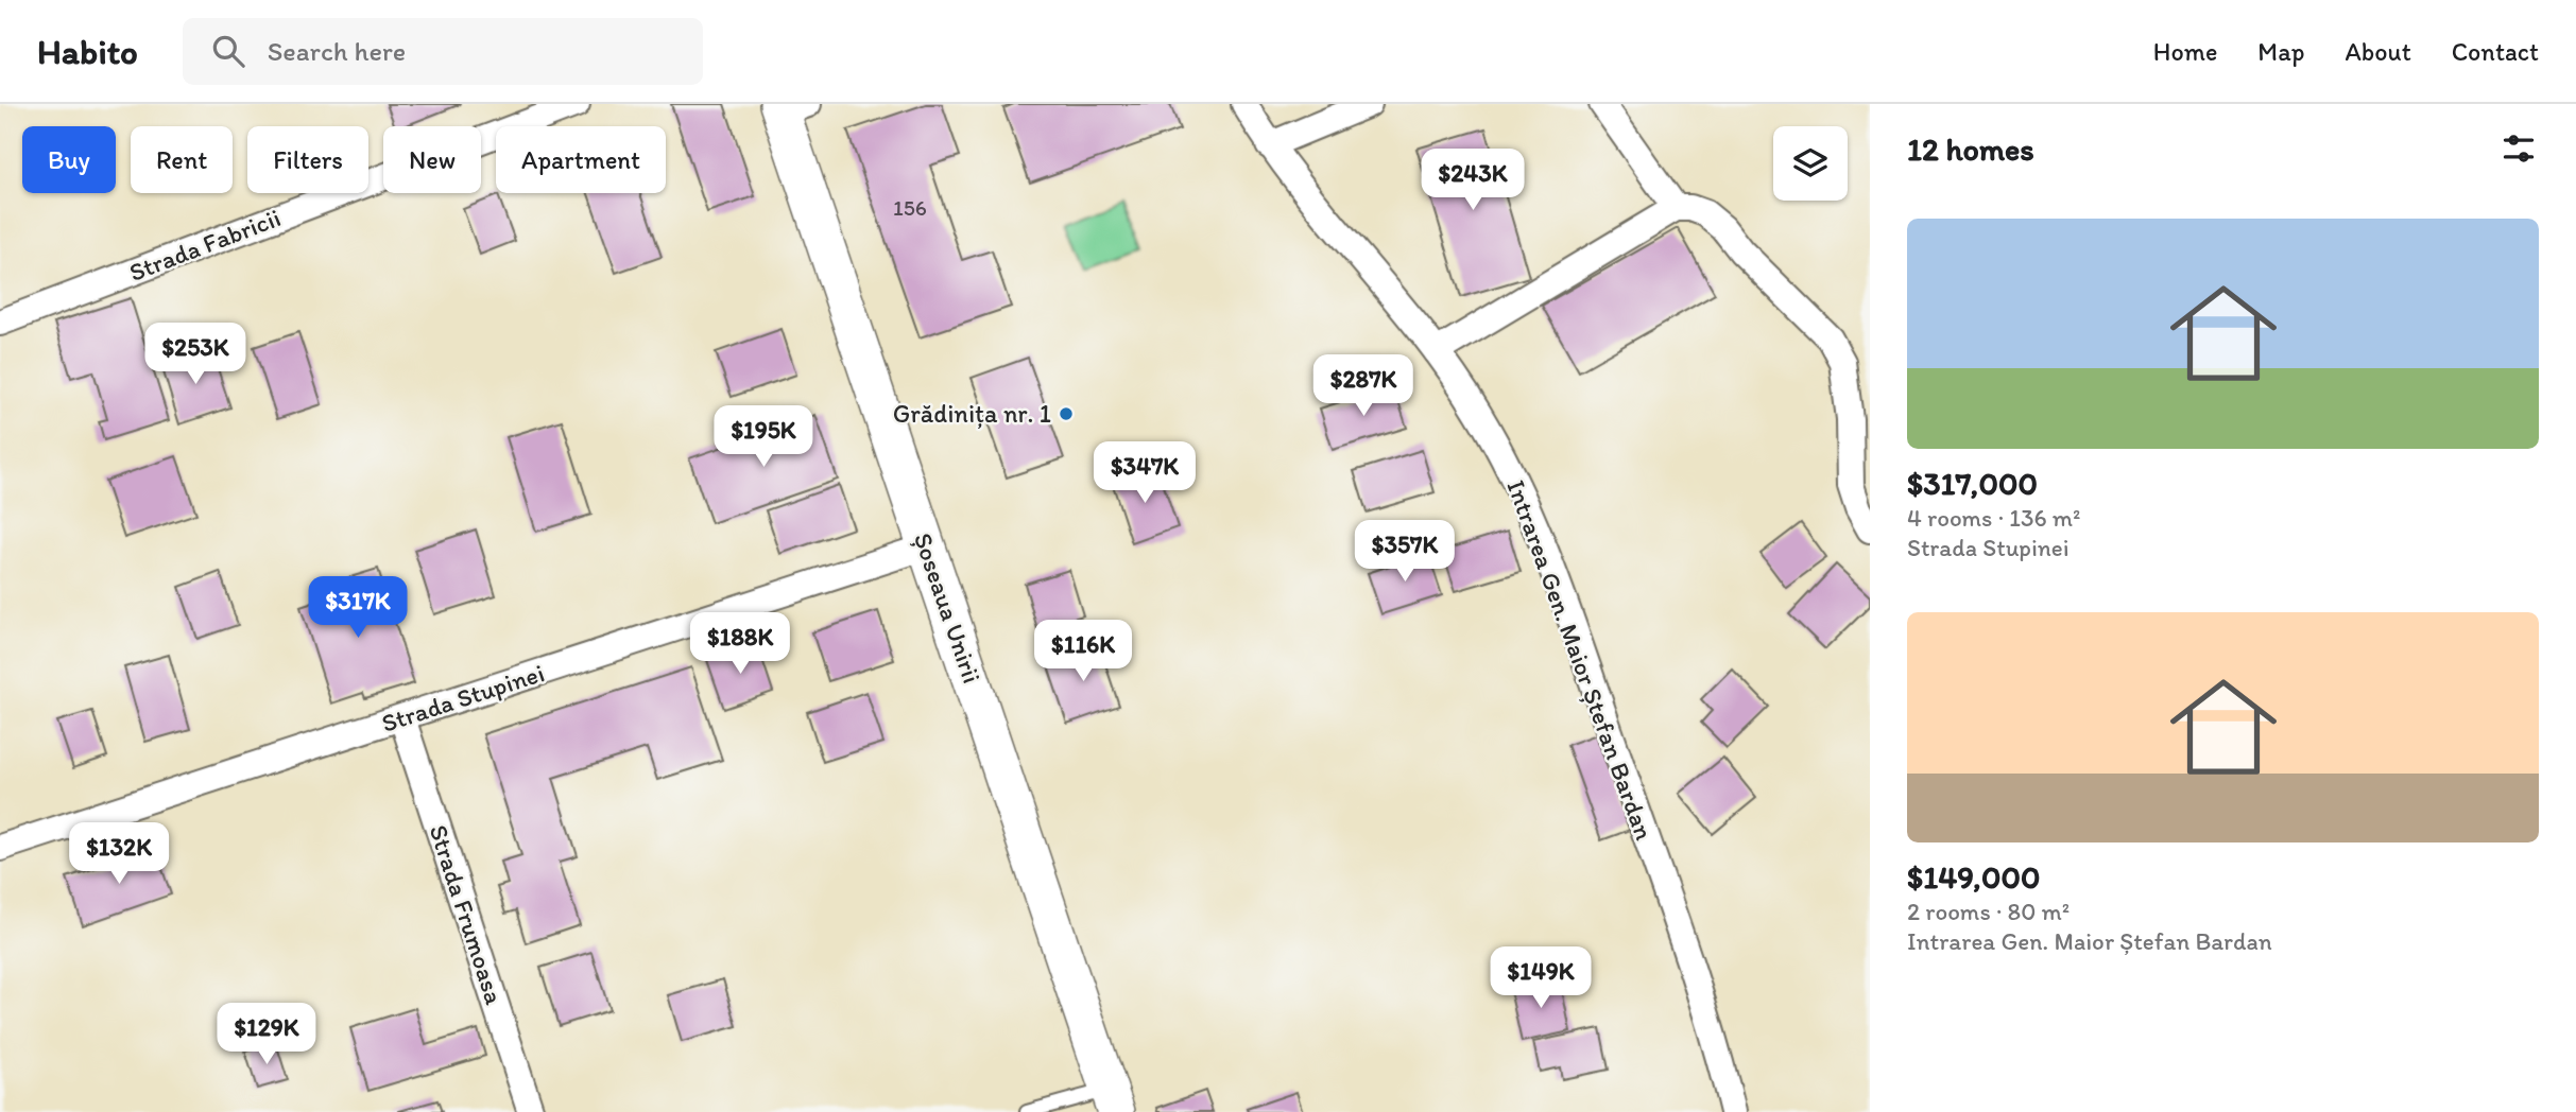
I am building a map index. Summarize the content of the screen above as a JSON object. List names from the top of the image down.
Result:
{
  "streets": {
    "main road": ["Șoseaua Unirii"],
    "street": [
      "Strada Fabricii",
      "Intrarea Gen. Maior Ștefan Bardan",
      "Strada Stupinei",
      "Strada Frumoasa"
    ]
  },
  "crossings": [
    ["Șoseaua Unirii", "Strada Stupinei"],
    ["Strada Stupinei", "Strada Frumoasa"]
  ],
  "places": ["Grădinița nr. 1"],
  "house_numbers": ["156"],
  "page": {
    "header": "Habito",
    "search": "Search here",
    "nav": [
      "Home",
      "Map",
      "About",
      "Contact"
    ],
    "heading": "12 homes",
    "chip": [
      "Buy",
      "Rent",
      "Filters",
      "New",
      "Apartment"
    ],
    "price": [
      "$243K",
      "$253K",
      "$287K",
      "$195K",
      "$347K",
      "$357K",
      "$317K",
      "$188K",
      "$116K",
      "$132K",
      "$149K",
      "$129K"
    ],
    "list": [
      {
        "name": "$317,000",
        "note": "4 rooms · 136 m² · Strada Stupinei"
      },
      {
        "name": "$149,000",
        "note": "2 rooms · 80 m² · Intrarea Gen. Maior Ștefan Bardan"
      }
    ]
  }
}
